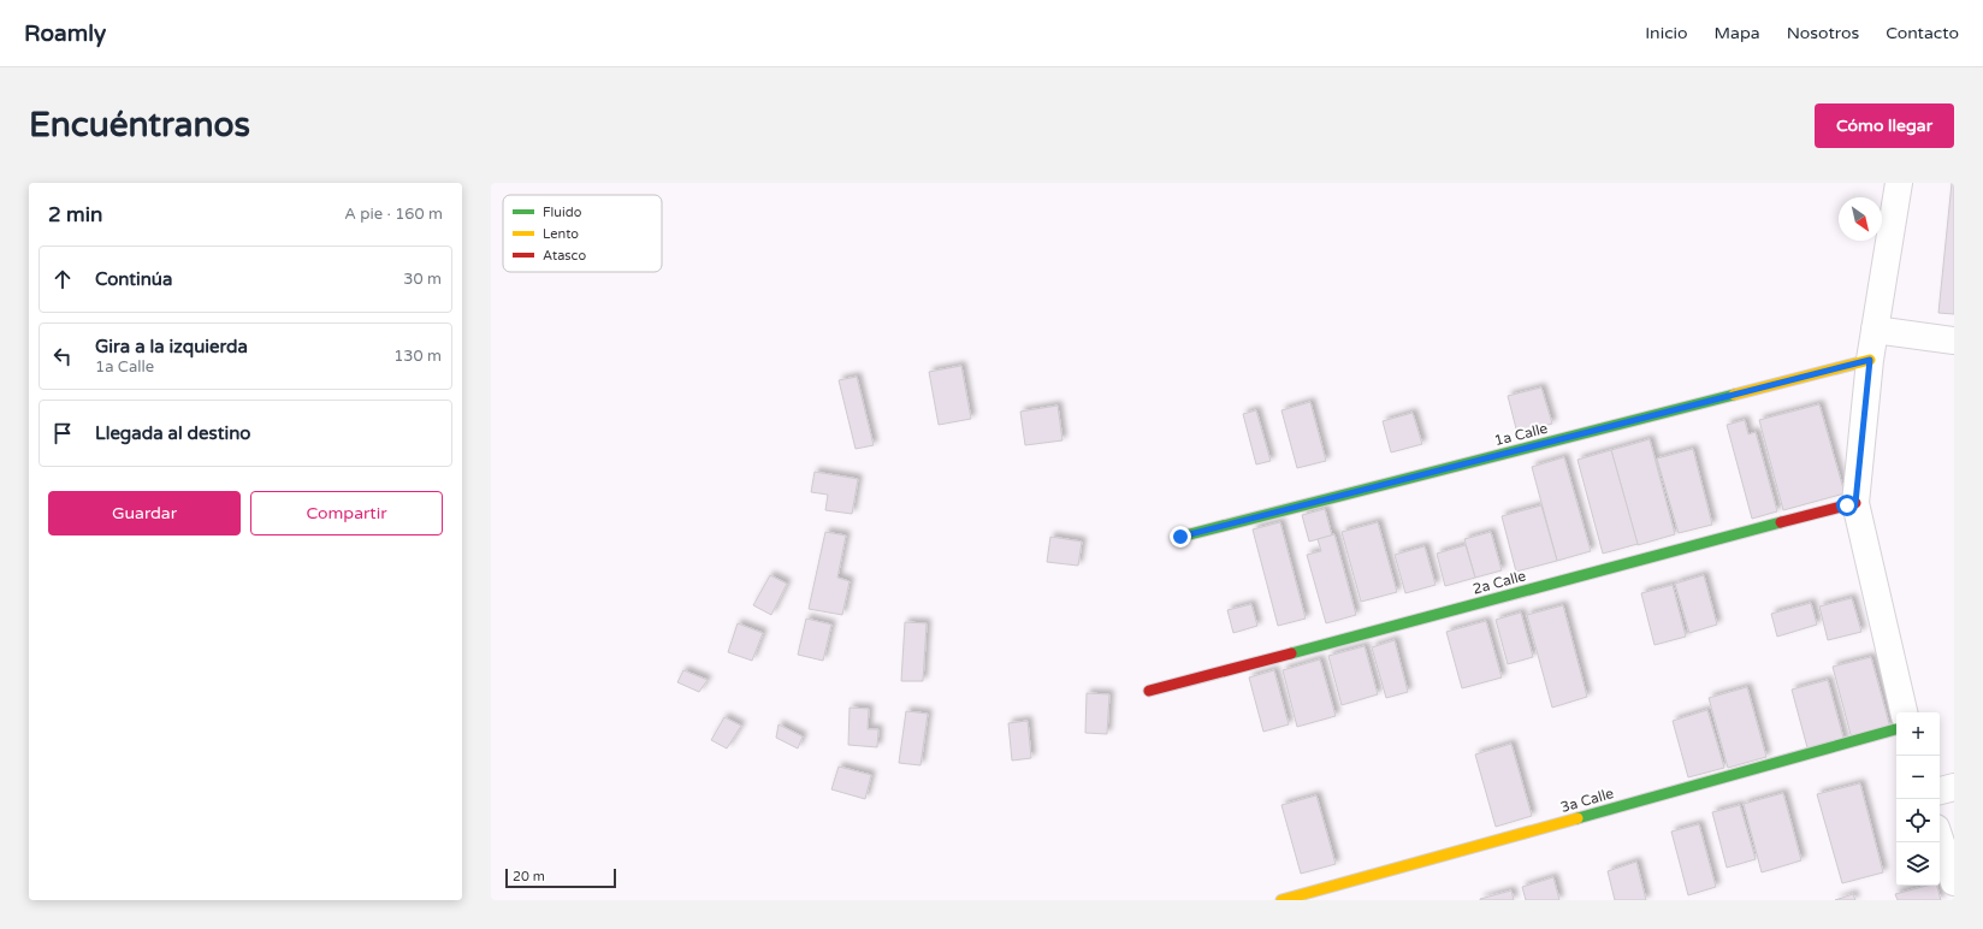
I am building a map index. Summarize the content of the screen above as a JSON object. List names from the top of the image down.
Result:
{
  "streets": {
    "street": ["1a Calle", "2a Calle", "3a Calle"]
  },
  "legend": ["Fluido", "Lento", "Atasco"],
  "scale_bar": "20 m",
  "north": "bottom right",
  "page": {
    "header": "Roamly",
    "nav": [
      "Inicio",
      "Mapa",
      "Nosotros",
      "Contacto"
    ],
    "buttons": [
      "Cómo llegar",
      ["Guardar", "Compartir"]
    ],
    "title": "Encuéntranos",
    "heading": ["2 min", "A pie · 160 m"],
    "list": [
      ["Continúa", "30 m"],
      ["Gira a la izquierda", "1a Calle", "130 m"],
      "Llegada al destino"
    ],
    "map_buttons": ["+", "−"],
    "scale": "20 m"
  }
}
